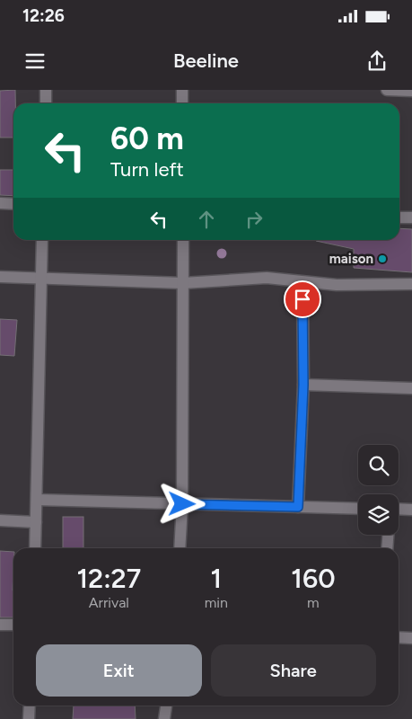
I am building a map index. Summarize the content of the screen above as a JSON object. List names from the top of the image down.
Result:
{
  "places": ["maison"],
  "page": {
    "status": "12:26",
    "header": "Beeline",
    "turn": ["60 m", "Turn left"],
    "eta": [
      "12:27",
      "Arrival",
      "1",
      "min",
      "160",
      "m"
    ],
    "buttons": ["Exit", "Share"]
  }
}
